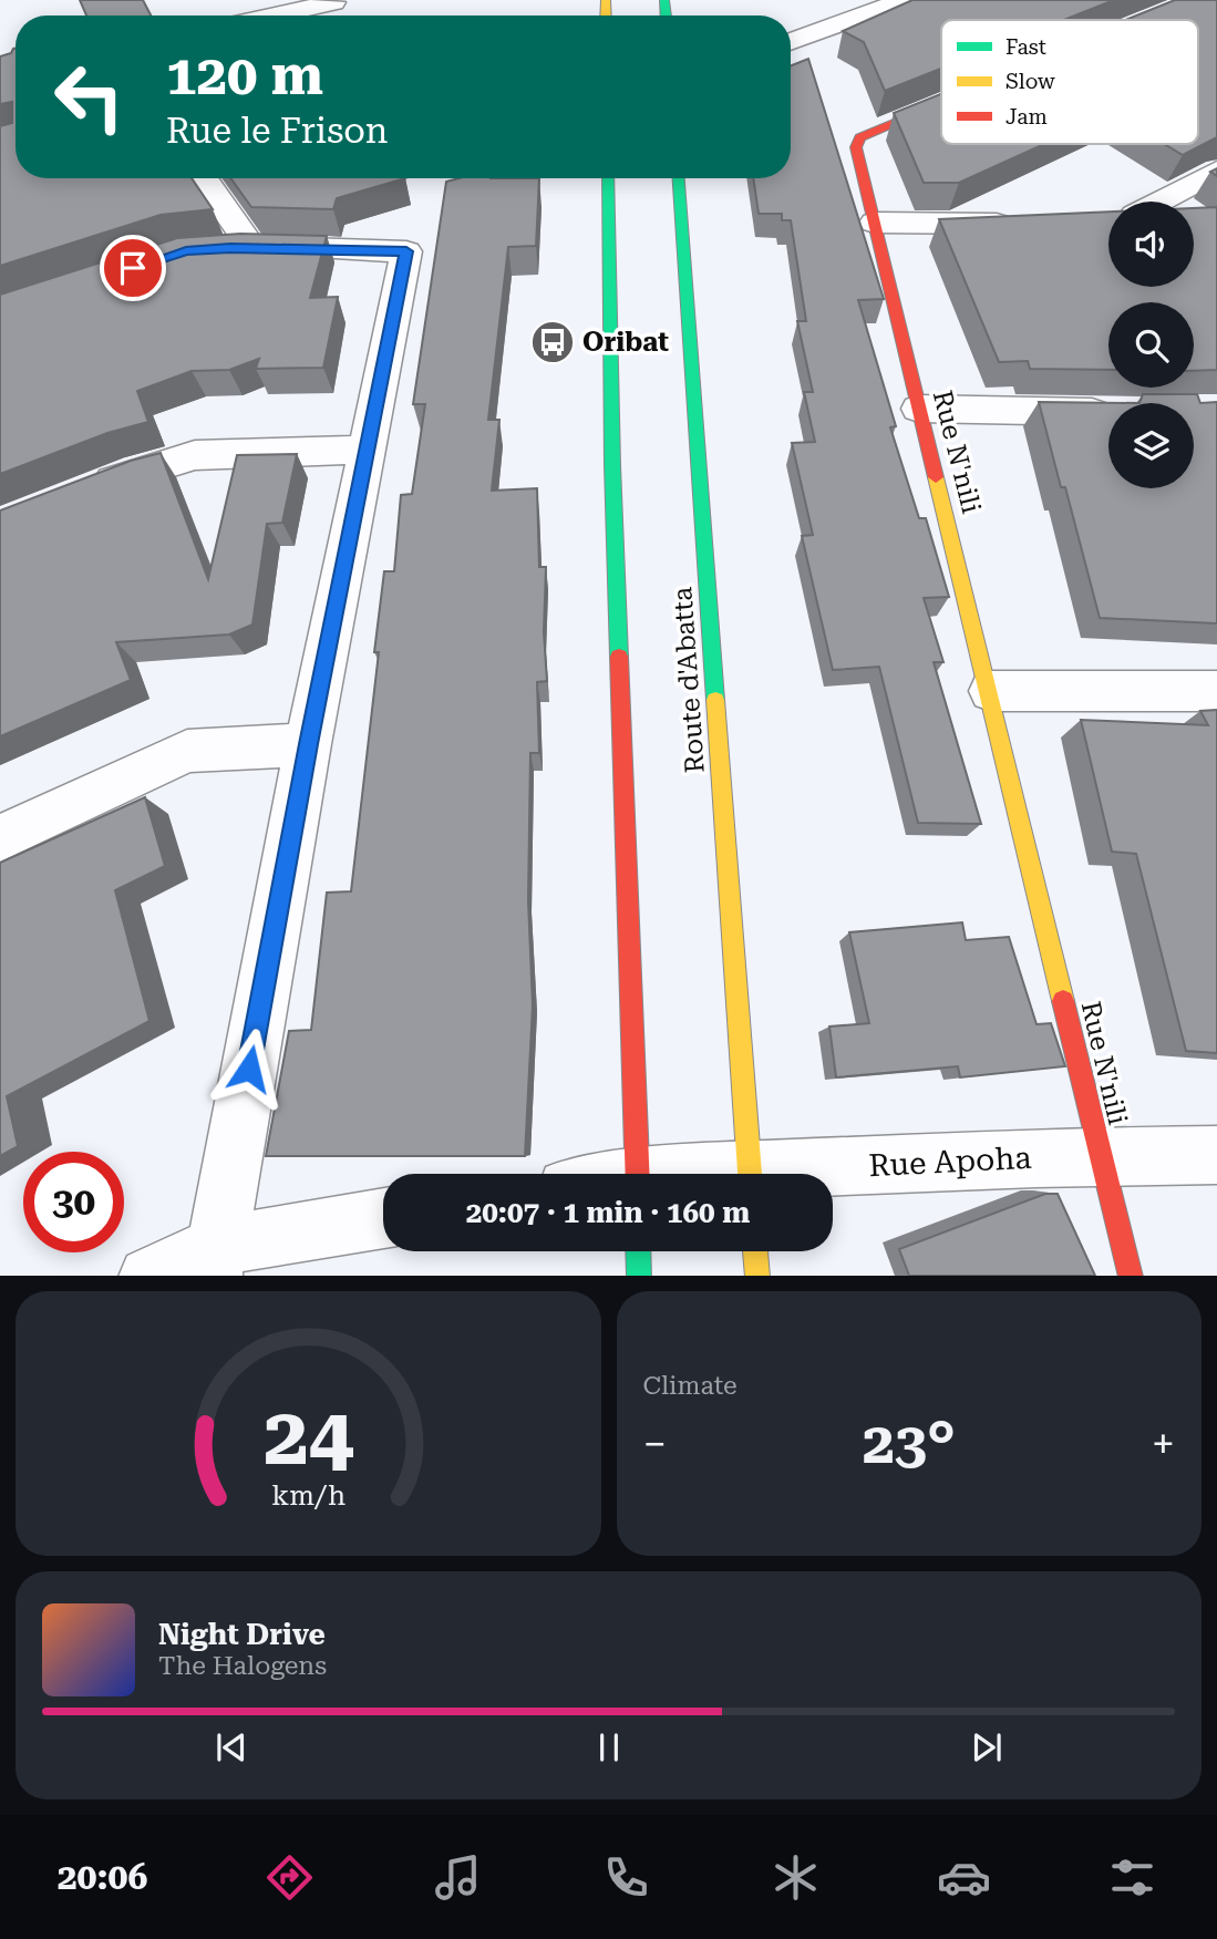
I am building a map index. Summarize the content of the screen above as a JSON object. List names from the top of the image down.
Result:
{
  "streets": {
    "street": ["Rue N'nili", "Route d'Abatta", "Rue Apoha"]
  },
  "crossings": [
    ["Rue N'nili", "Rue Apoha"]
  ],
  "places": {
    "bus stop": ["Oribat"]
  },
  "legend": ["Fast", "Slow", "Jam"],
  "page": {
    "turn": ["120 m", "Rue le Frison"],
    "limit": "30",
    "trip": "20:07 · 1 min · 160 m",
    "tile": "Climate",
    "heat": ["−", "23°", "+"],
    "song": ["Night Drive", "The Halogens"],
    "tabs": "20:06",
    "gauge": ["24", "km/h"]
  }
}
